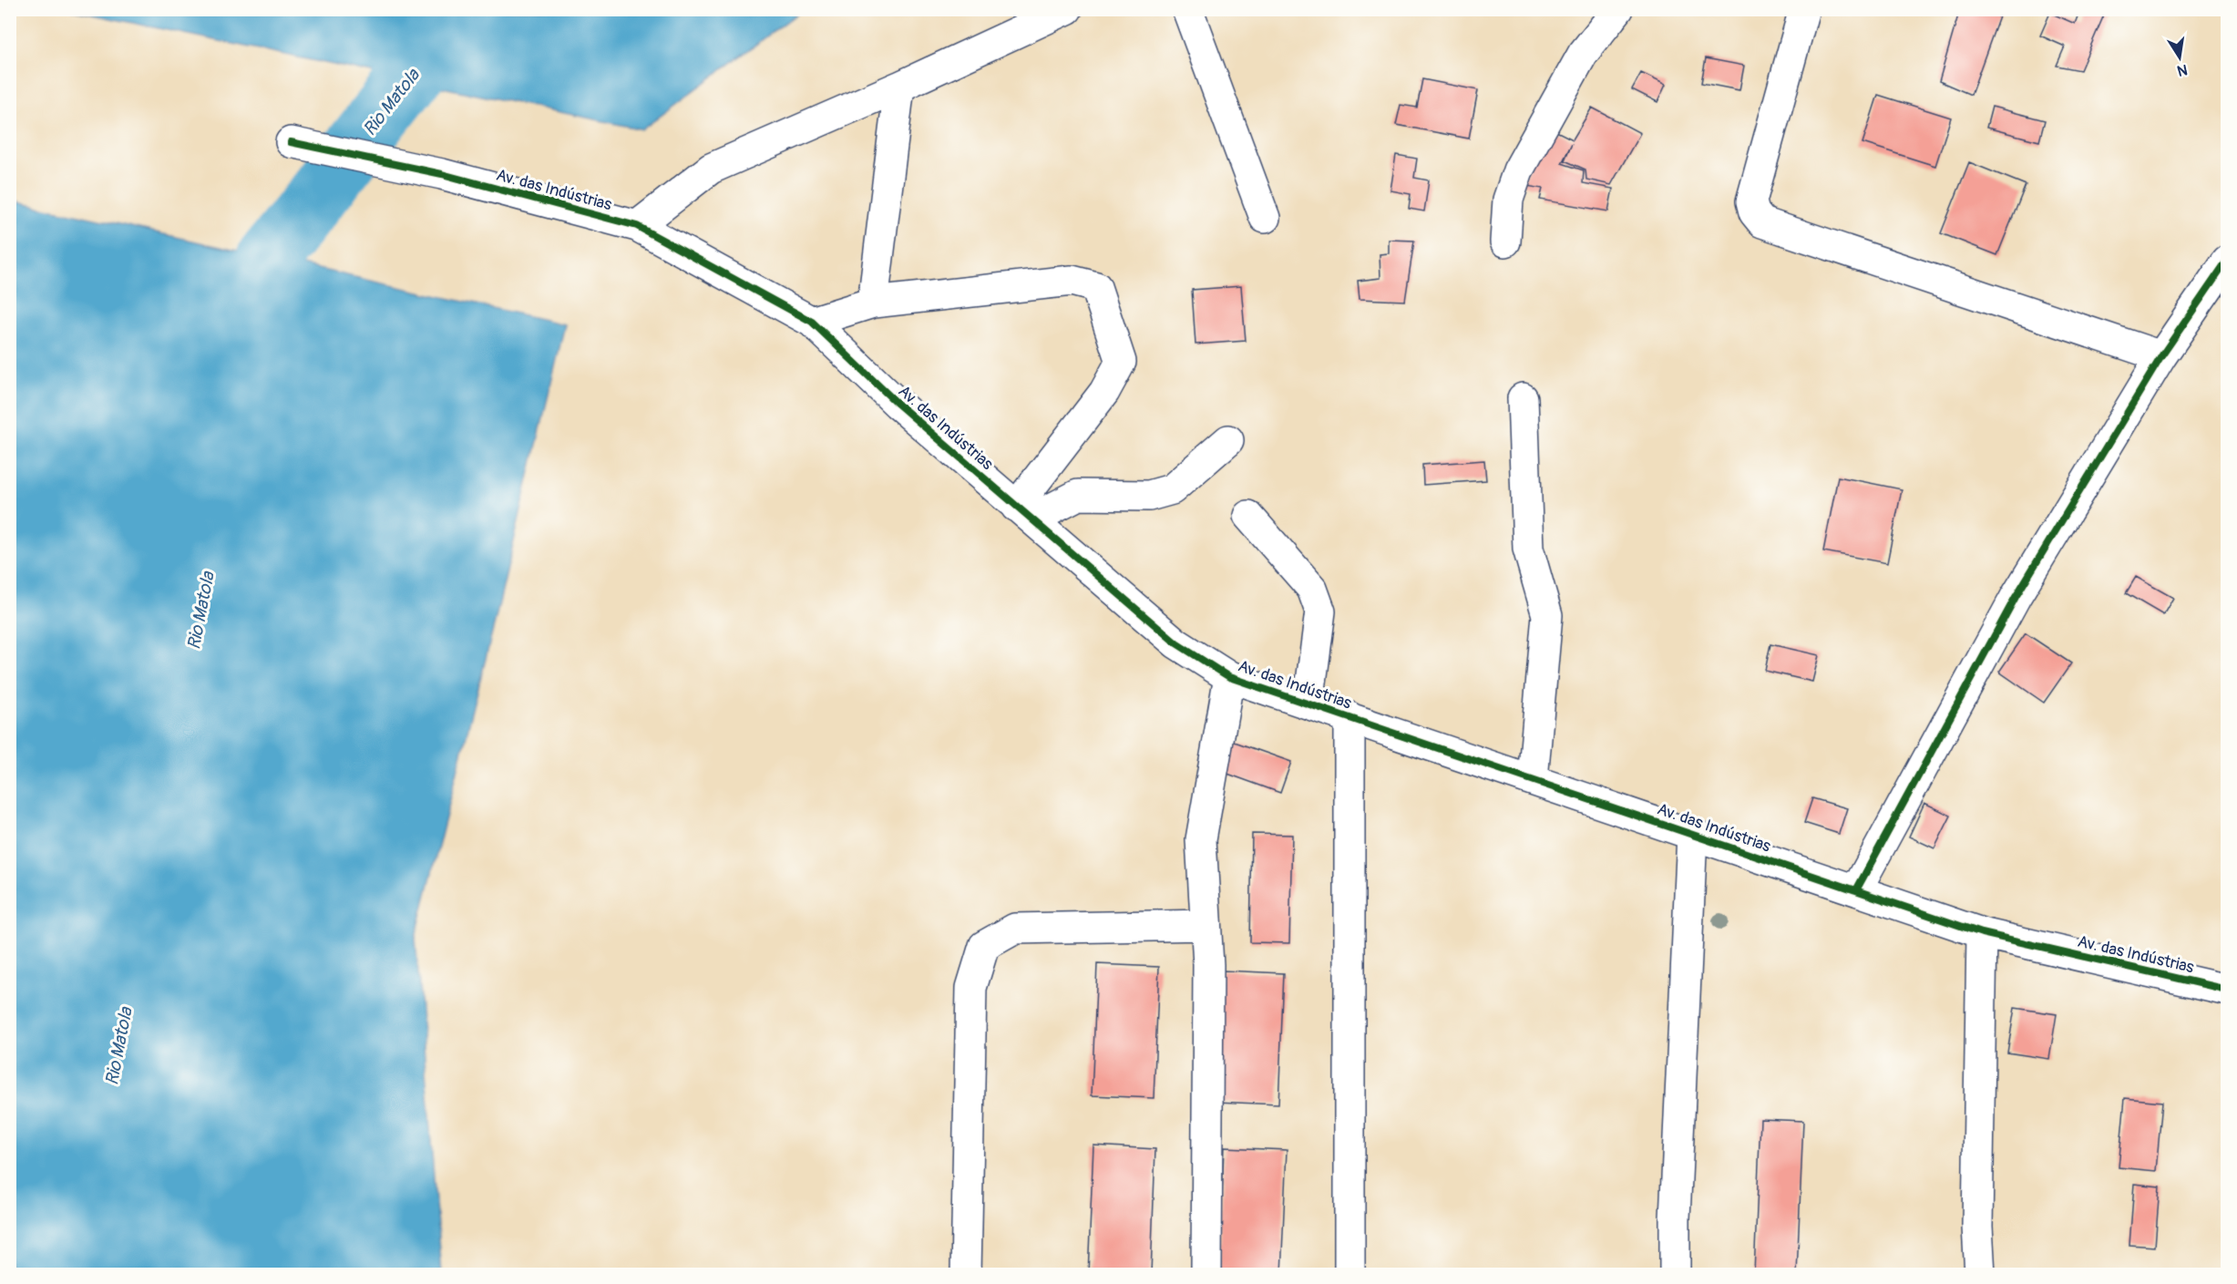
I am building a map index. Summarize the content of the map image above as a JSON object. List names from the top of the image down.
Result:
{
  "streets": {
    "street": ["Av. das Indústrias"]
  },
  "water": ["Rio Matola"],
  "north": "bottom"
}
